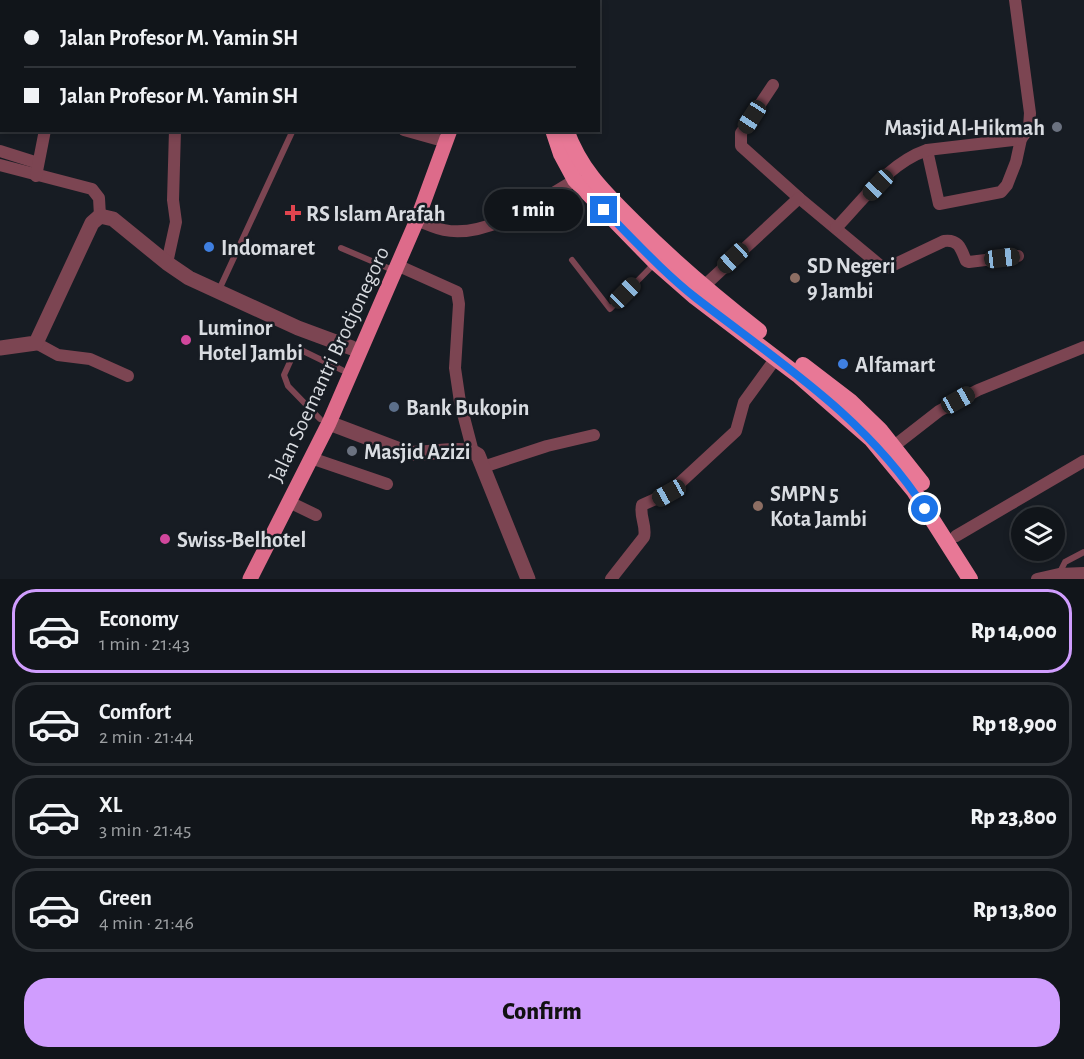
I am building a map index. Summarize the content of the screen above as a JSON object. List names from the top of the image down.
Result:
{
  "streets": {
    "main road": ["Jalan Soemantri Brodjonegoro"]
  },
  "places": {
    "other": [
      "Masjid Al-Hikmah",
      "Indomaret",
      "SD Negeri 9 Jambi",
      "Luminor Hotel Jambi",
      "Alfamart",
      "Bank Bukopin",
      "Masjid Azizi",
      "SMPN 5 Kota Jambi",
      "Swiss-Belhotel"
    ],
    "health": ["RS Islam Arafah"]
  },
  "page": {
    "banner": ["Jalan Profesor M. Yamin SH", "Jalan Profesor M. Yamin SH"],
    "bubble": "1 min",
    "list": [
      {
        "name": "Economy",
        "note": "1 min · 21:43",
        "value": "Rp 14,000"
      },
      {
        "name": "Comfort",
        "note": "2 min · 21:44",
        "value": "Rp 18,900"
      },
      {
        "name": "XL",
        "note": "3 min · 21:45",
        "value": "Rp 23,800"
      },
      {
        "name": "Green",
        "note": "4 min · 21:46",
        "value": "Rp 13,800"
      }
    ],
    "buttons": "Confirm"
  }
}
